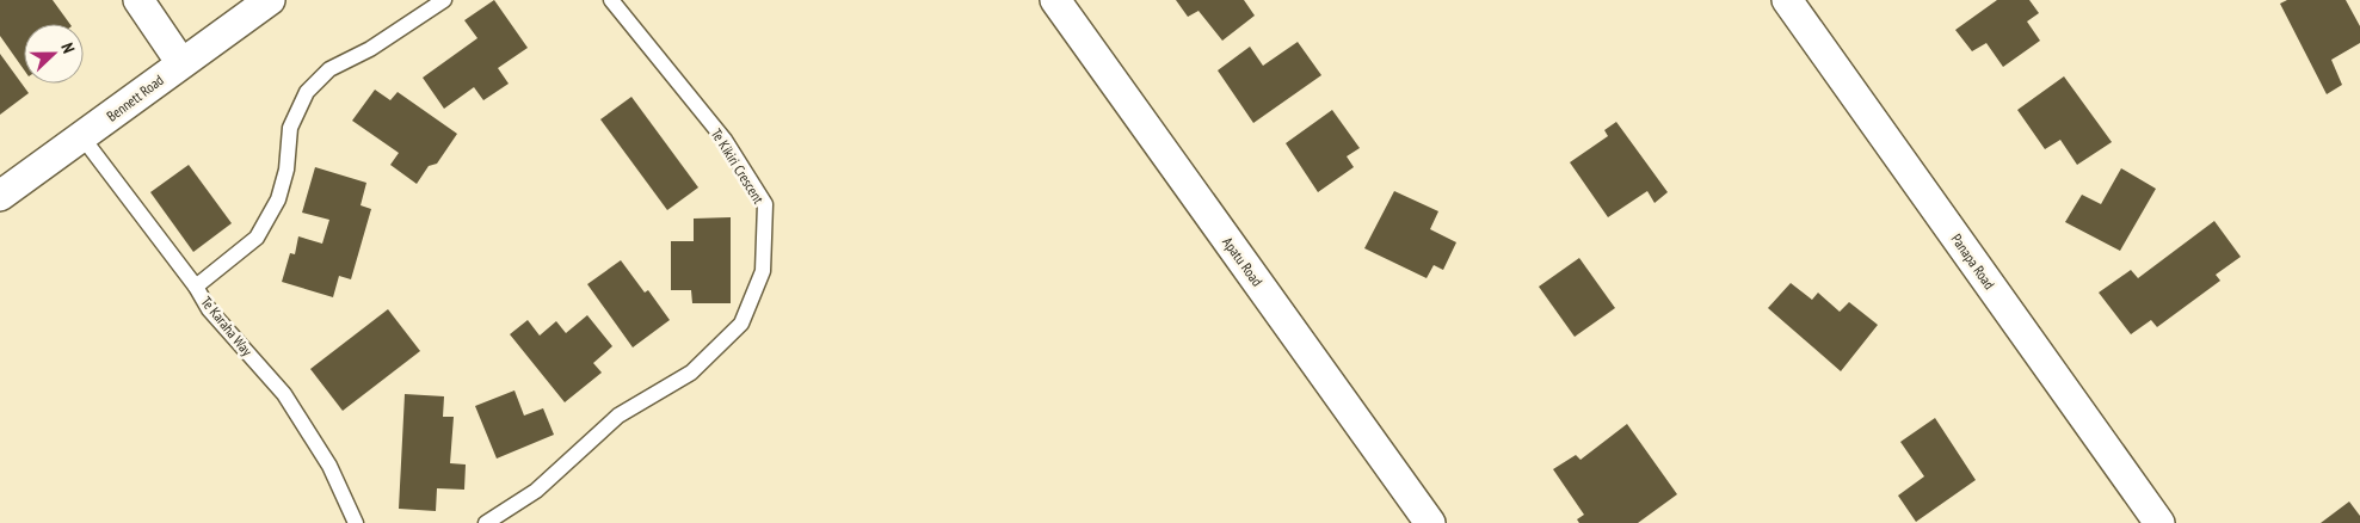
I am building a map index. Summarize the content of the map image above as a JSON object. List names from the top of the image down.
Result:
{
  "streets": {
    "street": ["Bennett Road", "Apatu Road", "Panapa Road"],
    "lane": ["Te Kikiri Crescent", "Te Karaha Way"]
  },
  "crossings": [
    ["Bennett Road", "Te Karaha Way"]
  ],
  "north": "right"
}
